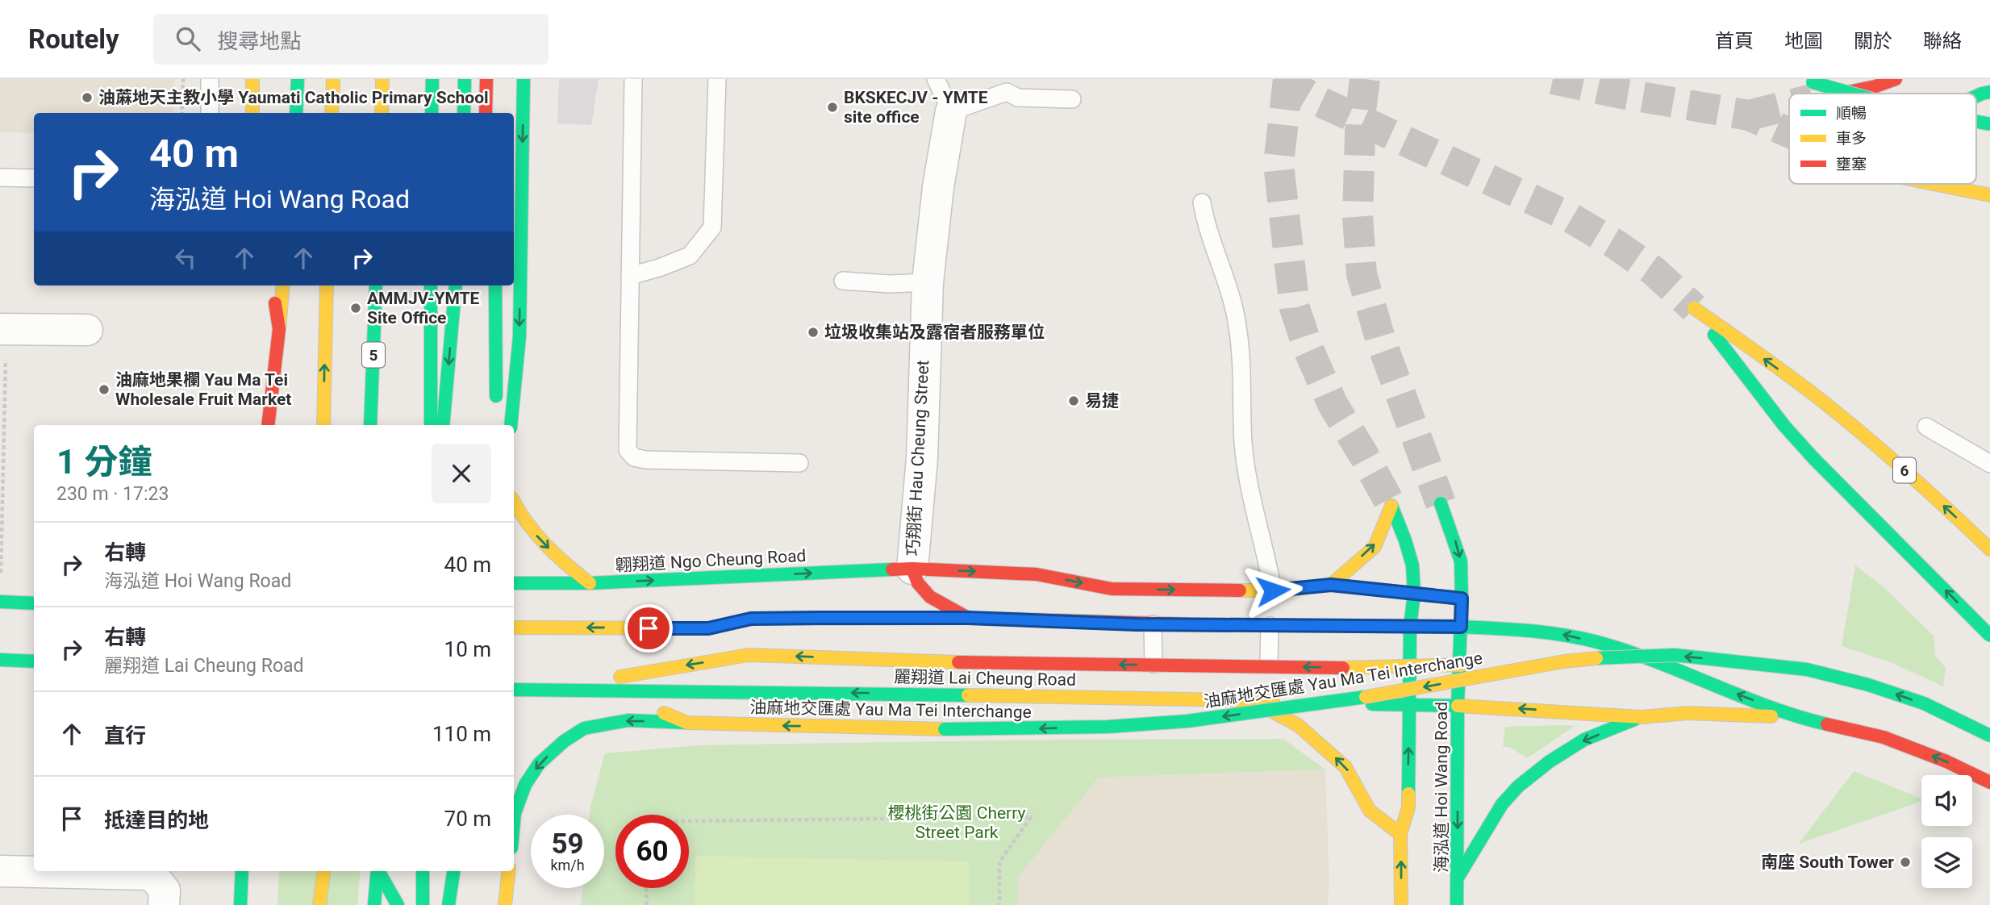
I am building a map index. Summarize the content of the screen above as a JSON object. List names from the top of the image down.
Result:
{
  "streets": {
    "main road": [
      "5",
      "6",
      "翺翔道 Ngo Cheung Road",
      "麗翔道 Lai Cheung Road",
      "油麻地交匯處 Yau Ma Tei Interchange",
      "海泓道 Hoi Wang Road"
    ],
    "street": ["巧翔街 Hau Cheung Street"]
  },
  "crossings": [
    ["巧翔街 Hau Cheung Street", "翺翔道 Ngo Cheung Road"],
    ["麗翔道 Lai Cheung Road", "海泓道 Hoi Wang Road"]
  ],
  "parks": ["櫻桃街公園 Cherry Street Park"],
  "places": [
    "油蔴地天主教小學 Yaumati Catholic Primary School",
    "BKSKECJV - YMTE site office",
    "AMMJV-YMTE Site Office",
    "垃圾收集站及露宿者服務單位",
    "油麻地果欄 Yau Ma Tei Wholesale Fruit Market",
    "易捷",
    "南座 South Tower"
  ],
  "legend": ["順暢", "車多", "壅塞"],
  "page": {
    "header": "Routely",
    "search": "搜尋地點",
    "nav": [
      "首頁",
      "地圖",
      "關於",
      "聯絡"
    ],
    "turn": ["40 m", "海泓道 Hoi Wang Road"],
    "heading": ["1 分鐘", "230 m · 17:23"],
    "list": [
      {
        "name": "右轉",
        "note": "海泓道 Hoi Wang Road",
        "value": "40 m"
      },
      {
        "name": "右轉",
        "note": "麗翔道 Lai Cheung Road",
        "value": "10 m"
      },
      {
        "name": "直行",
        "value": "110 m"
      },
      {
        "name": "抵達目的地",
        "value": "70 m"
      }
    ],
    "speed": "59 km/h",
    "limit": "60"
  }
}
